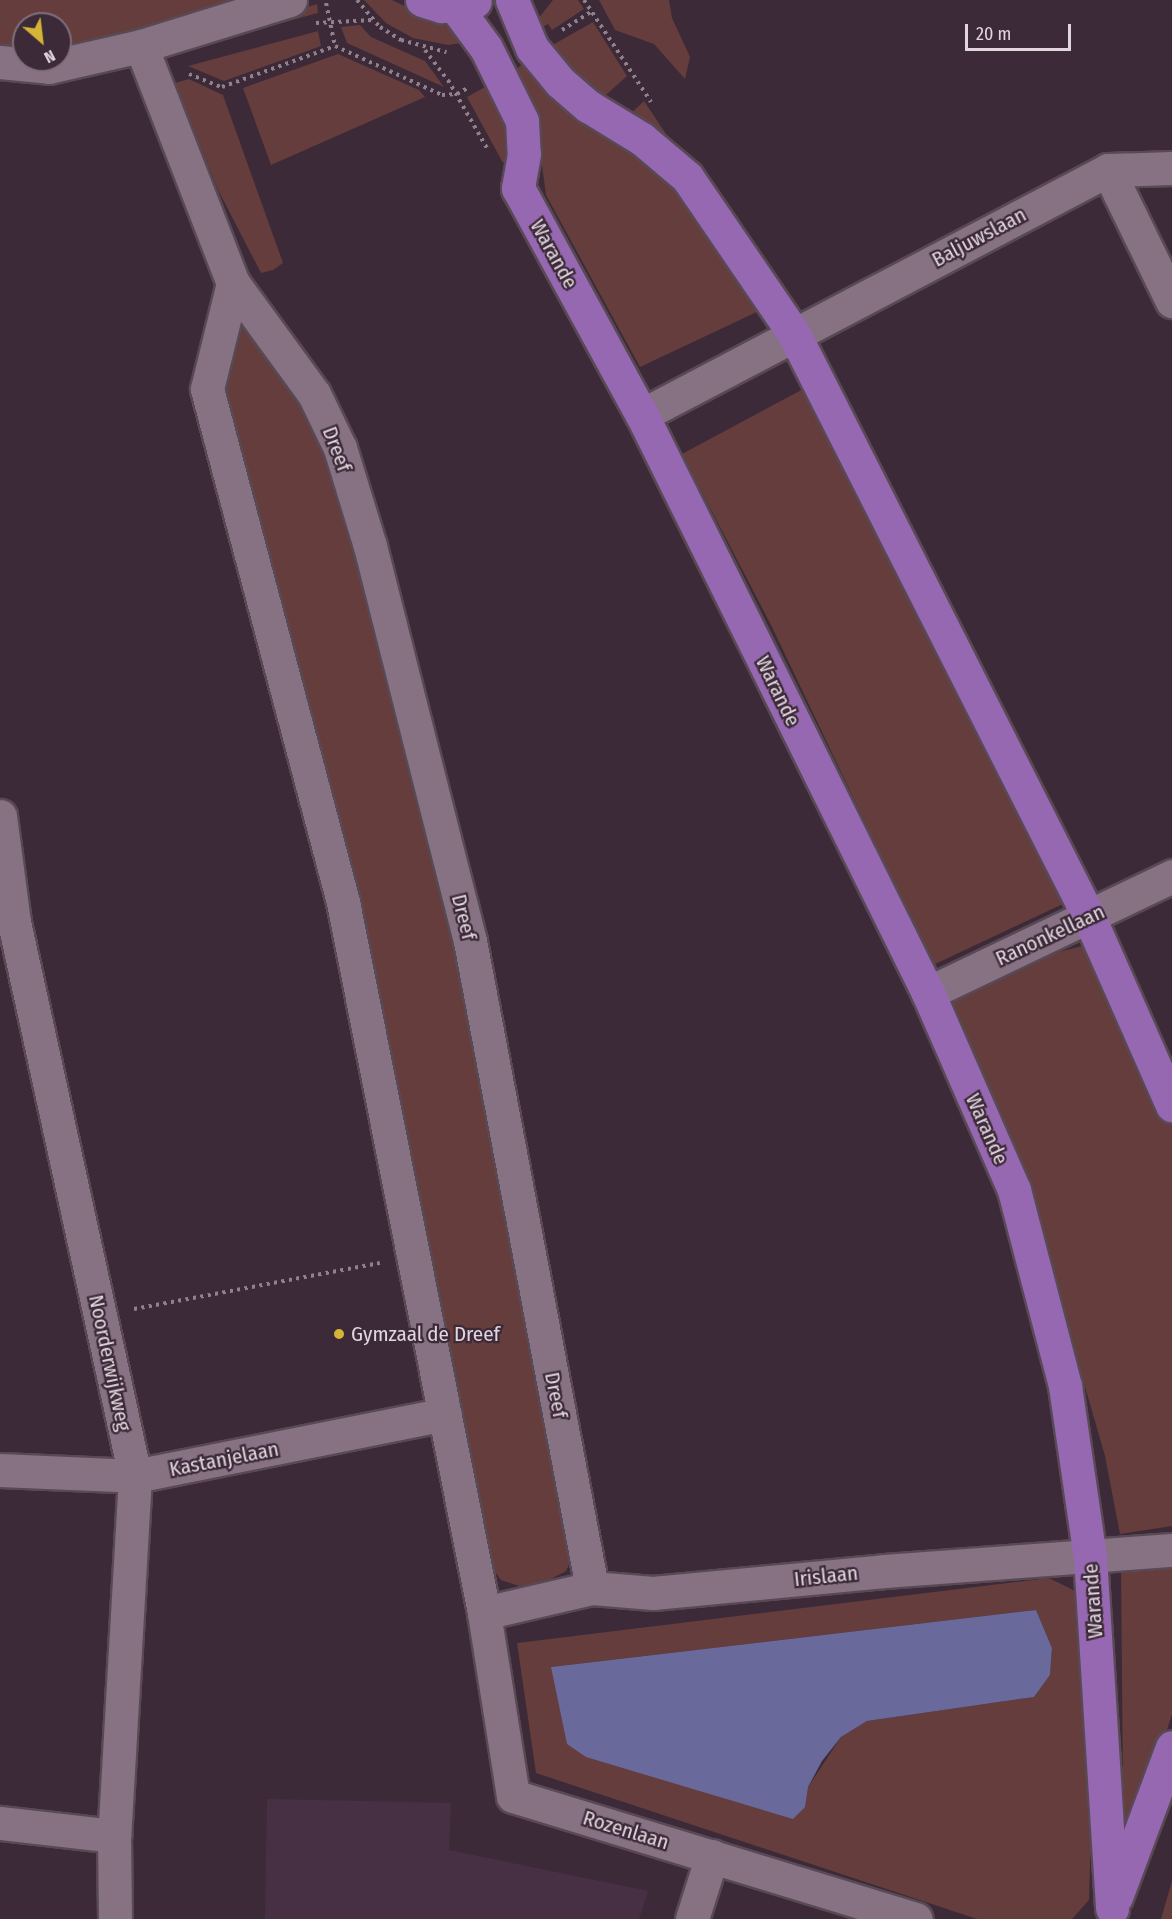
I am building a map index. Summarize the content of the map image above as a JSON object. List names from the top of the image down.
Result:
{
  "streets": {
    "main road": ["Warande"],
    "street": [
      "Baljuwslaan",
      "Dreef",
      "Ranonkellaan",
      "Noorderwijkweg",
      "Kastanjelaan",
      "Irislaan",
      "Rozenlaan"
    ]
  },
  "crossings": [
    ["Warande", "Ranonkellaan"],
    ["Warande", "Irislaan"],
    ["Dreef", "Irislaan"],
    ["Noorderwijkweg", "Kastanjelaan"],
    ["Irislaan", "Rozenlaan"]
  ],
  "places": ["Gymzaal de Dreef"],
  "scale_bar": "20 m",
  "north": "bottom right"
}
